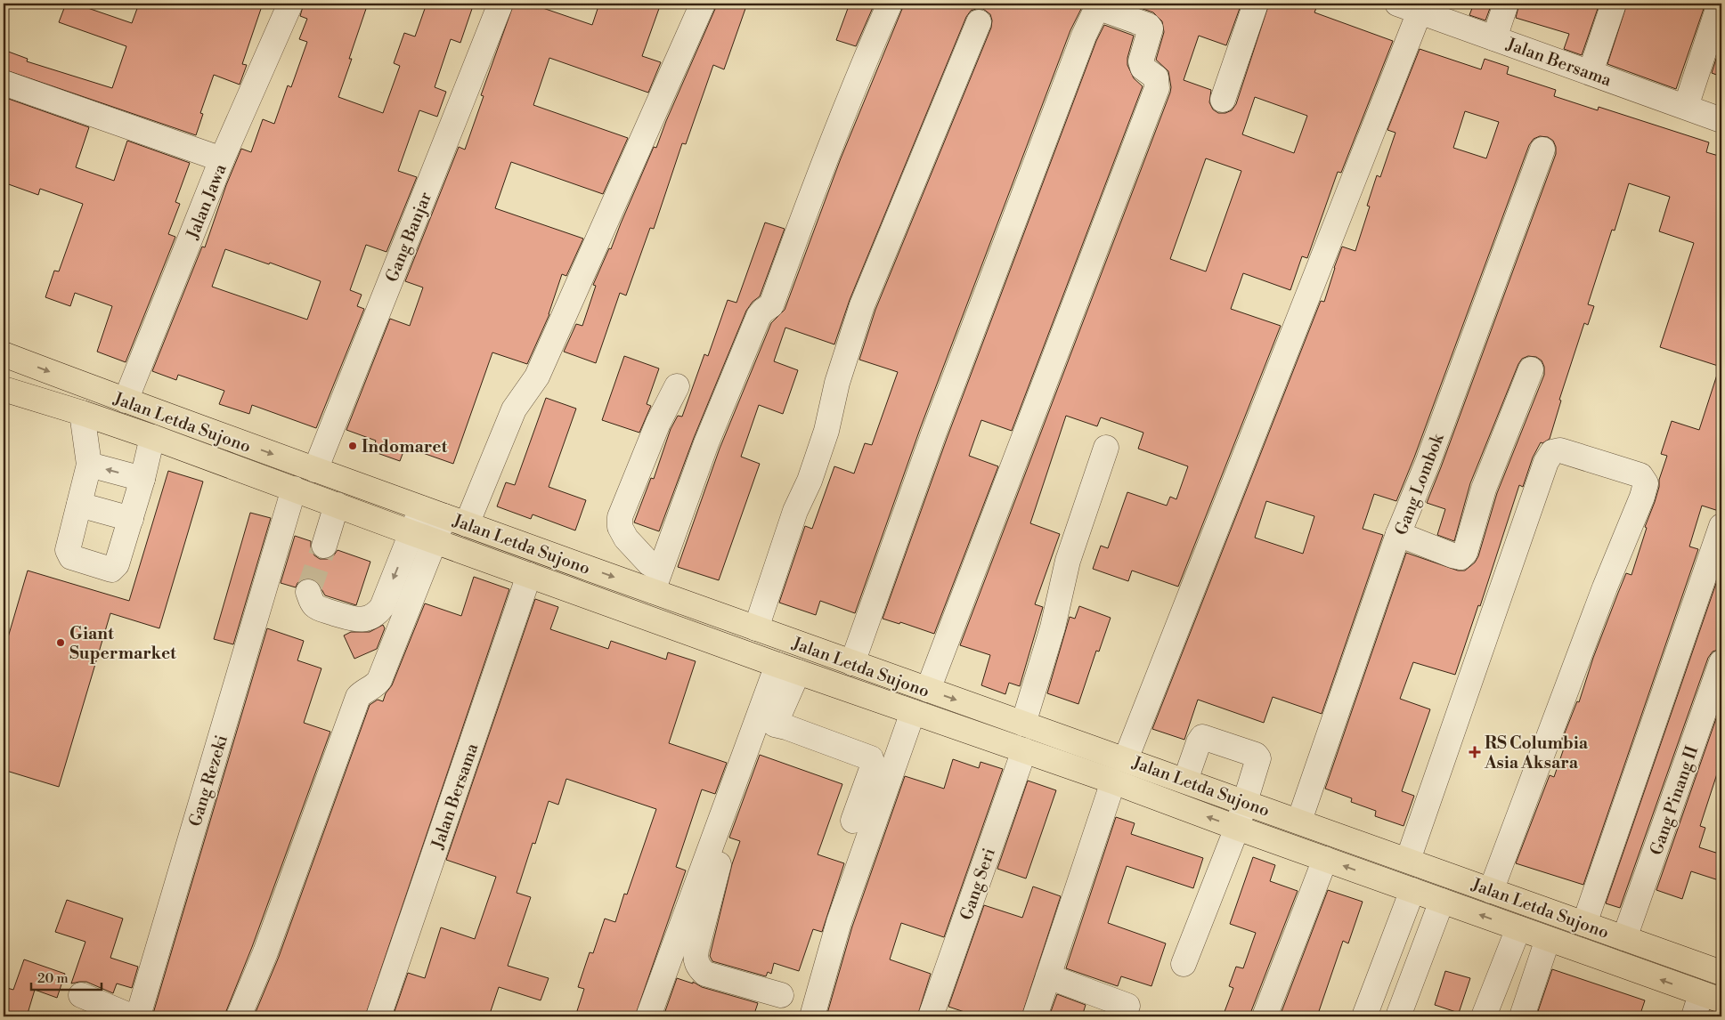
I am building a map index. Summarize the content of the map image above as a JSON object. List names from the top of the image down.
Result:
{
  "streets": {
    "highway": ["Jalan Letda Sujono"],
    "street": [
      "Jalan Bersama",
      "Jalan Jawa",
      "Gang Banjar",
      "Gang Lombok",
      "Gang Rezeki",
      "Gang Pinang II",
      "Gang Seri"
    ]
  },
  "crossings": [
    ["Jalan Bersama", "Jalan Letda Sujono"],
    ["Jalan Jawa", "Jalan Letda Sujono"],
    ["Gang Banjar", "Jalan Letda Sujono"],
    ["Jalan Letda Sujono", "Gang Lombok"],
    ["Jalan Letda Sujono", "Gang Rezeki"],
    ["Jalan Letda Sujono", "Gang Pinang II"],
    ["Jalan Letda Sujono", "Gang Seri"]
  ],
  "places": {
    "other": ["Indomaret", "Giant Supermarket"],
    "health": ["RS Columbia Asia Aksara"]
  },
  "scale_bar": "20 m"
}
